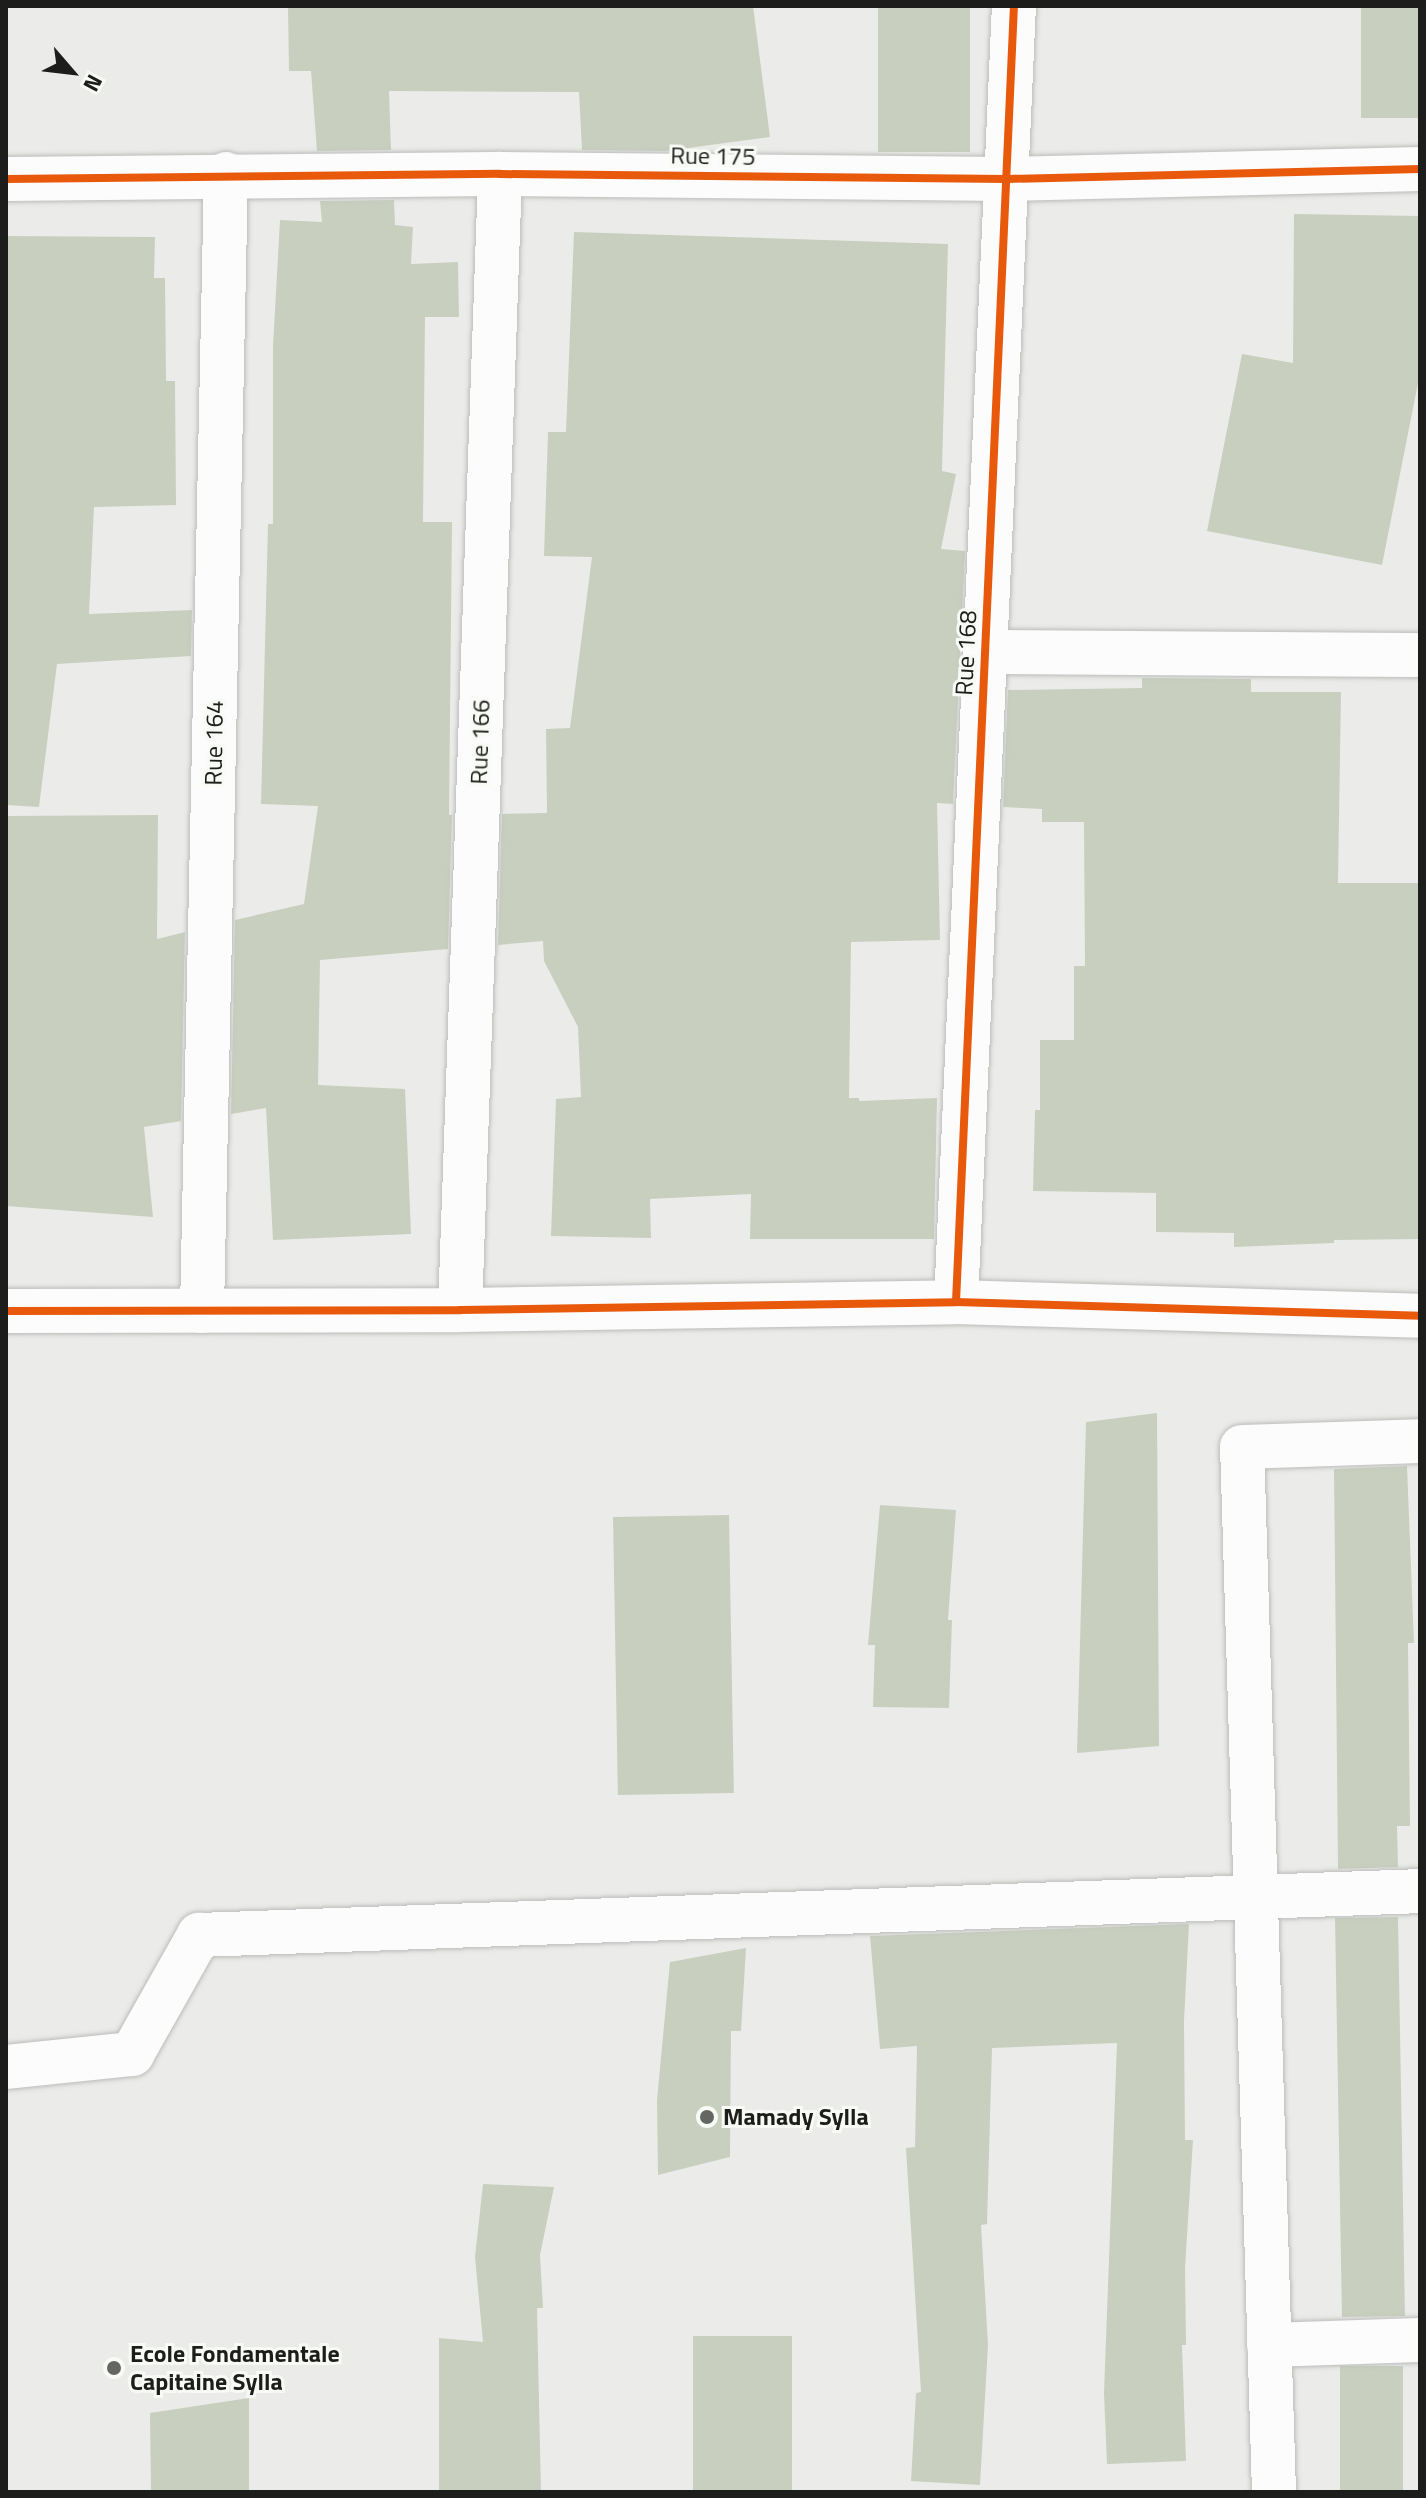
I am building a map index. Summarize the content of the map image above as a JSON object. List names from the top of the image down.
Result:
{
  "streets": {
    "street": [
      "Rue 175",
      "Rue 168",
      "Rue 166",
      "Rue 164"
    ]
  },
  "crossings": [
    ["Rue 175", "Rue 168"],
    ["Rue 175", "Rue 166"],
    ["Rue 175", "Rue 164"]
  ],
  "places": ["Mamady Sylla", "Ecole Fondamentale Capitaine Sylla"],
  "north": "bottom right"
}
